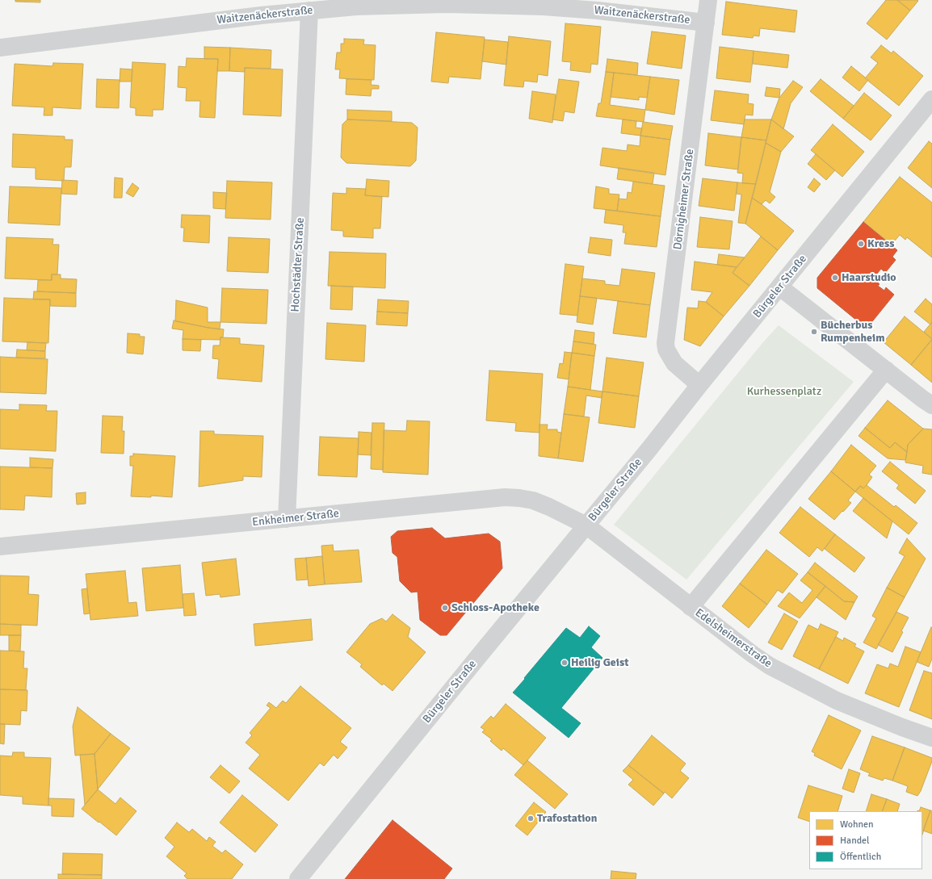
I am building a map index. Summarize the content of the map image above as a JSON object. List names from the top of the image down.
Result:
{
  "streets": {
    "street": [
      "Waitzenäckerstraße",
      "Dörnigheimer Straße",
      "Hochstädter Straße",
      "Bürgeler Straße",
      "Enkheimer Straße",
      "Edelsheimerstraße"
    ]
  },
  "crossings": [
    ["Waitzenäckerstraße", "Dörnigheimer Straße"],
    ["Waitzenäckerstraße", "Hochstädter Straße"],
    ["Dörnigheimer Straße", "Bürgeler Straße"],
    ["Hochstädter Straße", "Enkheimer Straße"],
    ["Bürgeler Straße", "Enkheimer Straße"],
    ["Bürgeler Straße", "Edelsheimerstraße"],
    ["Enkheimer Straße", "Edelsheimerstraße"]
  ],
  "parks": ["Kurhessenplatz"],
  "places": [
    "Kress",
    "Haarstudio",
    "Bücherbus Rumpenheim",
    "Schloss-Apotheke",
    "Heilig Geist",
    "Trafostation"
  ],
  "legend": ["Wohnen", "Handel", "Öffentlich"]
}
